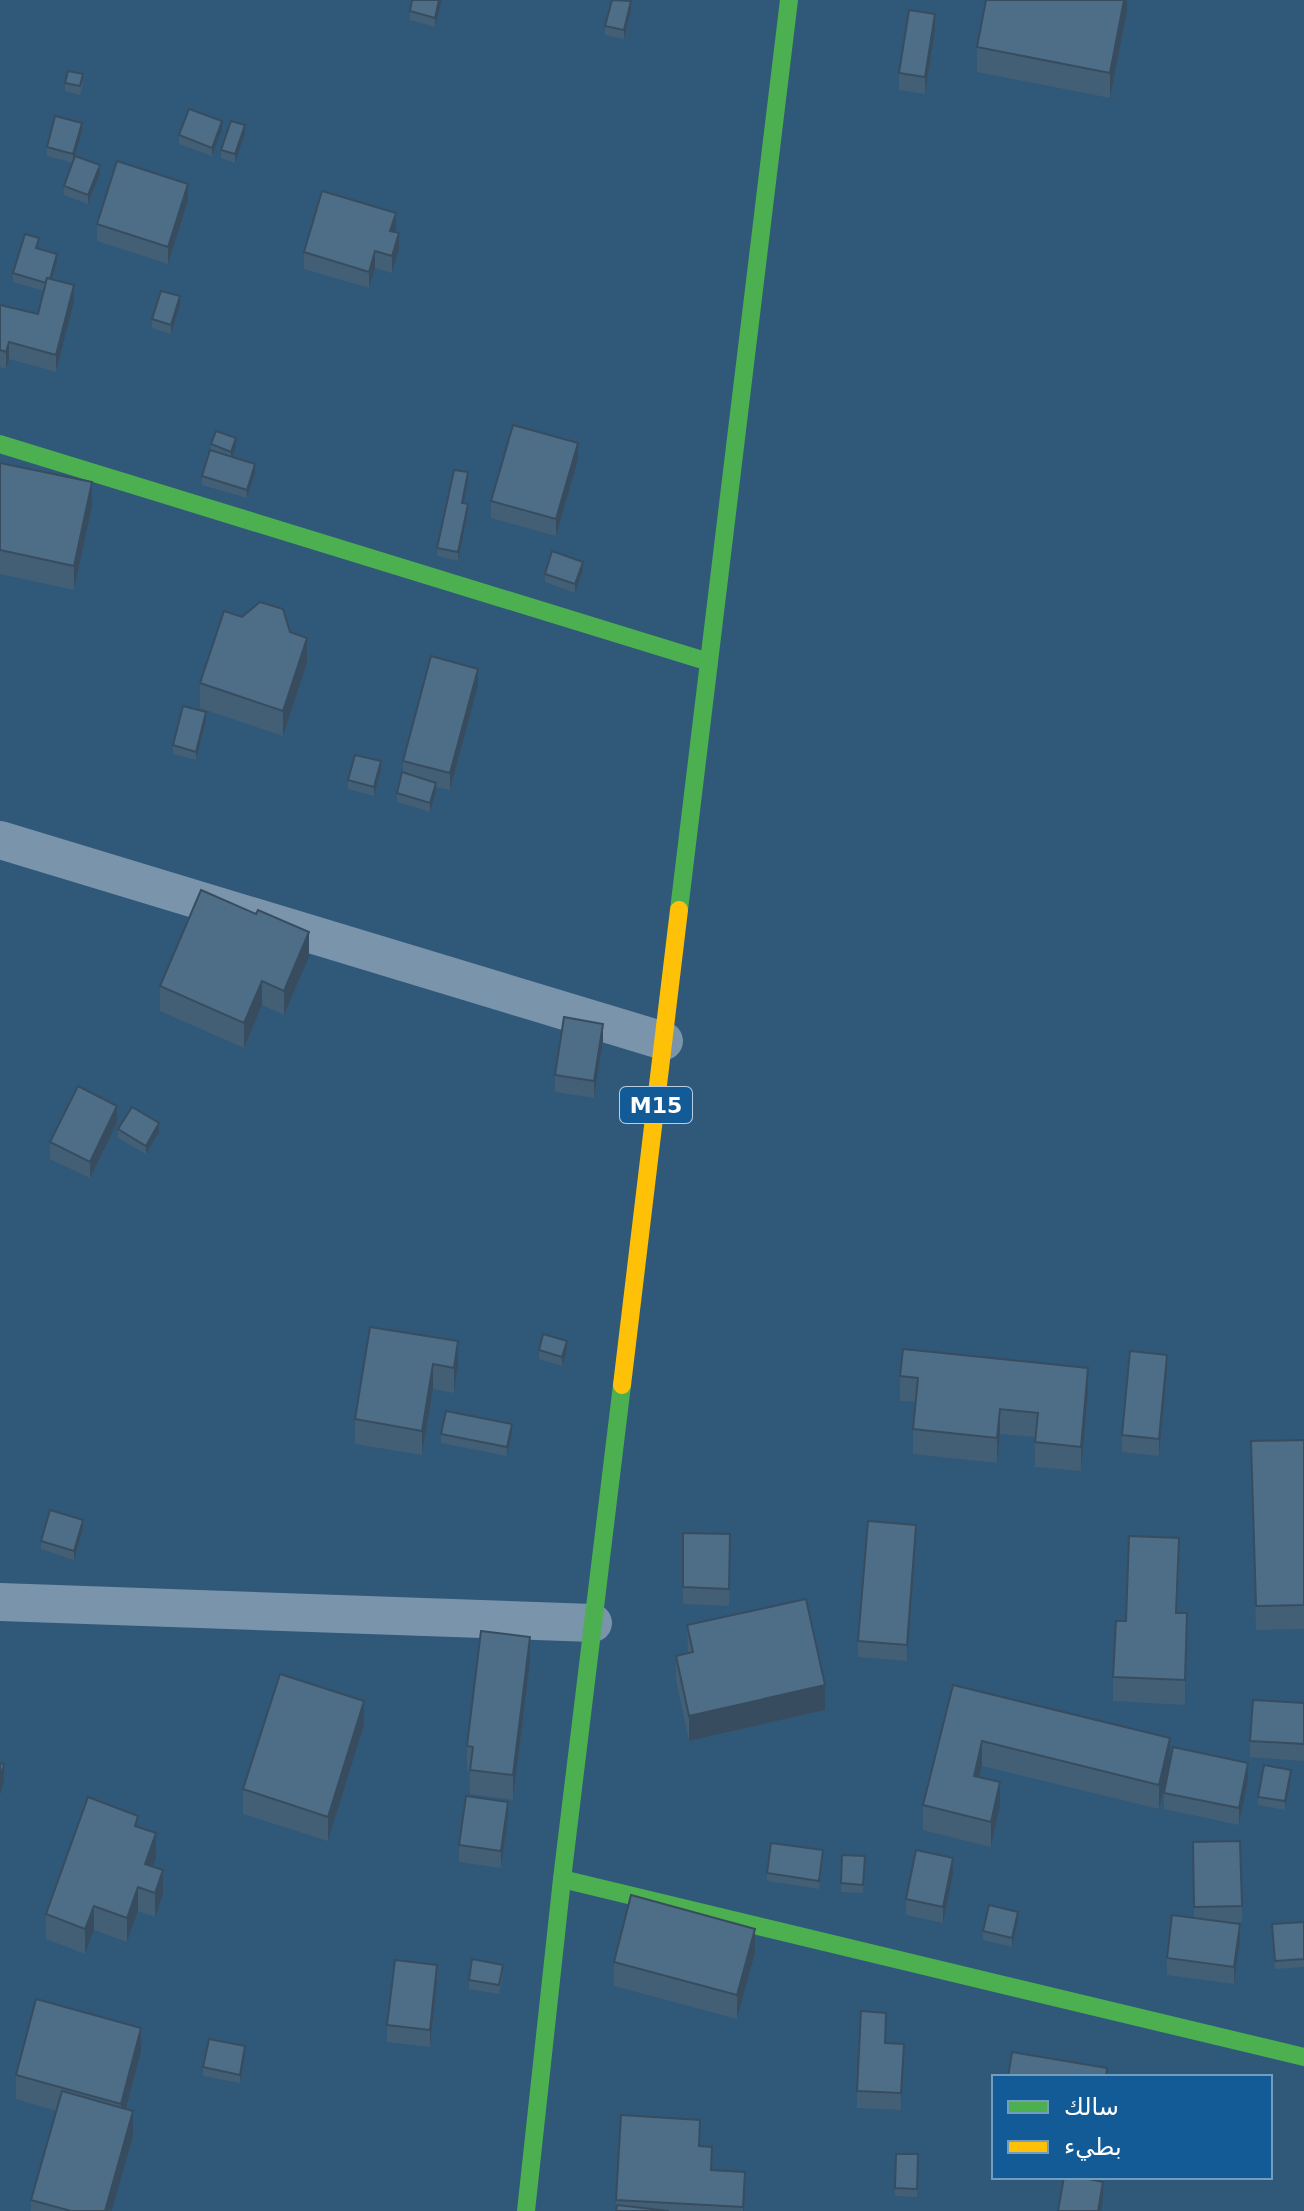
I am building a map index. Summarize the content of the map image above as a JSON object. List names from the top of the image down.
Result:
{
  "streets": {
    "main road": ["M15"]
  },
  "legend": ["سالك", "بطيء"]
}
